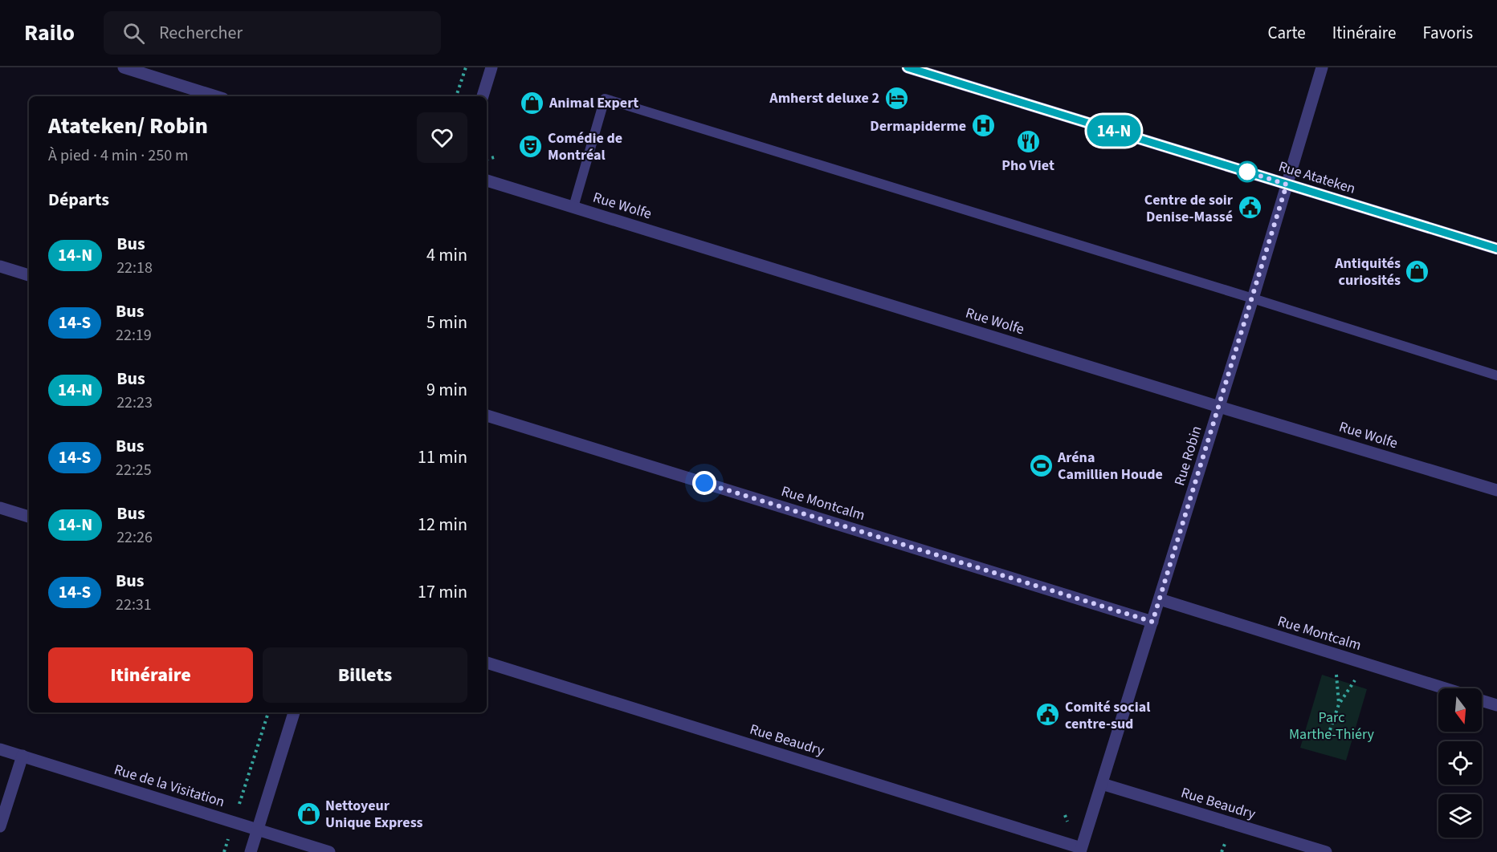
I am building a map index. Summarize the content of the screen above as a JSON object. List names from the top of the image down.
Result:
{
  "streets": {
    "street": [
      "Rue Atateken",
      "Rue Wolfe",
      "Rue Robin",
      "Rue Montcalm",
      "Rue Beaudry",
      "Rue de la Visitation"
    ]
  },
  "crossings": [
    ["Rue Atateken", "Rue Robin"],
    ["Rue Wolfe", "Rue Robin"],
    ["Rue Robin", "Rue Montcalm"],
    ["Rue Robin", "Rue Beaudry"]
  ],
  "parks": ["Parc Marthe-Thiéry"],
  "places": {
    "hotel": ["Amherst deluxe 2"],
    "shop": ["Animal Expert", "Antiquités curiosités", "Nettoyeur Unique Express"],
    "hospital": ["Dermapiderme"],
    "restaurant": ["Pho Viet"],
    "theatre": ["Comédie de Montréal"],
    "public building": ["Centre de soir Denise-Massé", "Comité social centre-sud"],
    "sports": ["Aréna Camillien Houde"]
  },
  "lines": ["bus line 14-N"],
  "north": "bottom",
  "page": {
    "header": "Railo",
    "search": "Rechercher",
    "nav": ["Carte", "Itinéraire", "Favoris"],
    "on_map": "14-N",
    "heading": [
      ["Atateken/ Robin", "À pied · 4 min · 250 m"],
      "Départs"
    ],
    "list": [
      {
        "mark": "14-N",
        "name": "Bus",
        "note": "22:18",
        "value": "4 min"
      },
      {
        "mark": "14-S",
        "name": "Bus",
        "note": "22:19",
        "value": "5 min"
      },
      {
        "mark": "14-N",
        "name": "Bus",
        "note": "22:23",
        "value": "9 min"
      },
      {
        "mark": "14-S",
        "name": "Bus",
        "note": "22:25",
        "value": "11 min"
      },
      {
        "mark": "14-N",
        "name": "Bus",
        "note": "22:26",
        "value": "12 min"
      },
      {
        "mark": "14-S",
        "name": "Bus",
        "note": "22:31",
        "value": "17 min"
      }
    ],
    "buttons": ["Itinéraire", "Billets"]
  }
}
